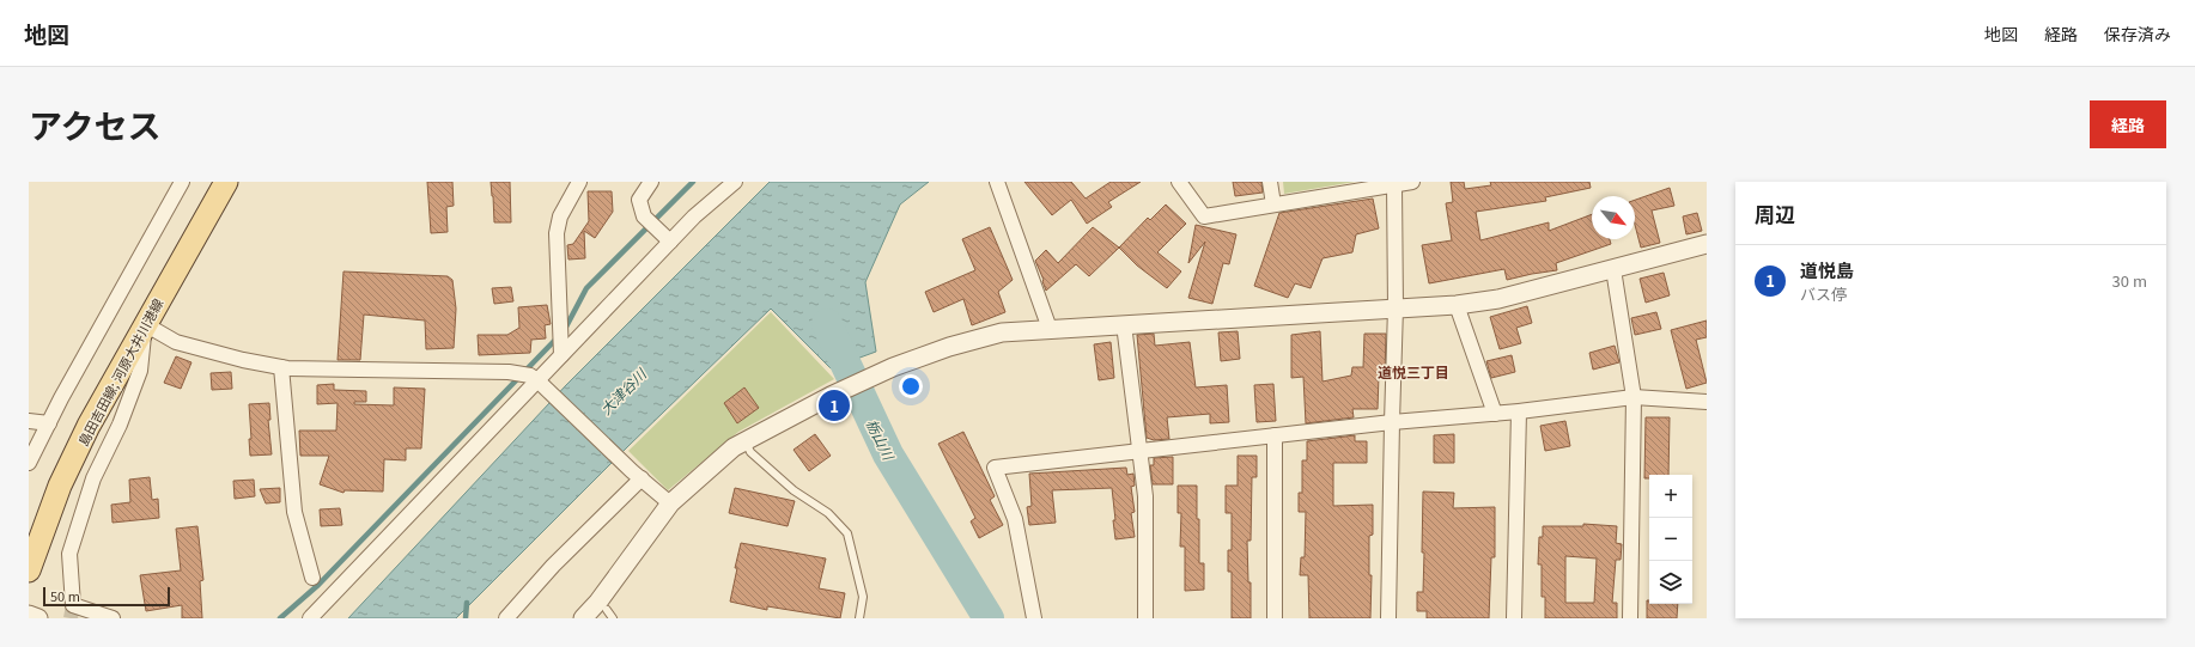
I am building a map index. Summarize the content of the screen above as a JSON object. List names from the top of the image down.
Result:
{
  "streets": {
    "main road": ["島田吉田線; 河原大井川港線"]
  },
  "districts": ["道悦三丁目"],
  "water": ["大津谷川", "栃山川"],
  "scale_bar": "50 m",
  "north": "bottom right",
  "page": {
    "header": "地図",
    "nav": ["地図", "経路", "保存済み"],
    "title": "アクセス",
    "buttons": "経路",
    "heading": "周辺",
    "list": [
      {
        "mark": "1",
        "name": "道悦島",
        "note": "バス停",
        "value": "30 m"
      }
    ],
    "pins": "1",
    "map_buttons": ["+", "−"],
    "scale": "50 m"
  }
}
